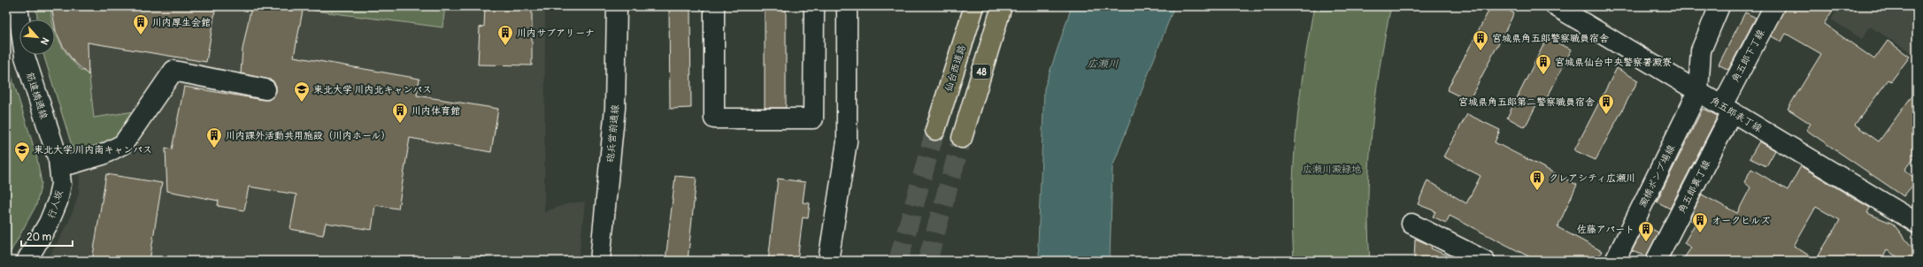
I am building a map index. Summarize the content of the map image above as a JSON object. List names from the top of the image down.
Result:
{
  "streets": {
    "highway": ["仙台西道路", "48"],
    "street": [
      "角五郎下丁線",
      "筋違橋通線",
      "角五郎表丁線",
      "砲兵営前通線",
      "澱橋ポンプ場線",
      "角五郎裏丁線",
      "行人坂"
    ]
  },
  "crossings": [
    ["角五郎下丁線", "角五郎表丁線"],
    ["角五郎下丁線", "角五郎裏丁線"],
    ["筋違橋通線", "行人坂"],
    ["角五郎表丁線", "澱橋ポンプ場線"],
    ["角五郎表丁線", "角五郎裏丁線"]
  ],
  "water": ["広瀬川"],
  "parks": ["広瀬川澱緑地"],
  "places": {
    "building": [
      "川内厚生会館",
      "川内サブアリーナ",
      "宮城県角五郎警察職員宿舎",
      "宮城県仙台中央警察署澱寮",
      "宮城県角五郎第二警察職員宿舎",
      "川内体育館",
      "川内課外活動共用施設（川内ホール）",
      "クレアシティ広瀬川",
      "オークヒルズ",
      "佐藤アパート"
    ],
    "school or university": ["東北大学 川内北キャンパス", "東北大学 川内南キャンパス"]
  },
  "scale_bar": "20 m",
  "north": "bottom right"
}
